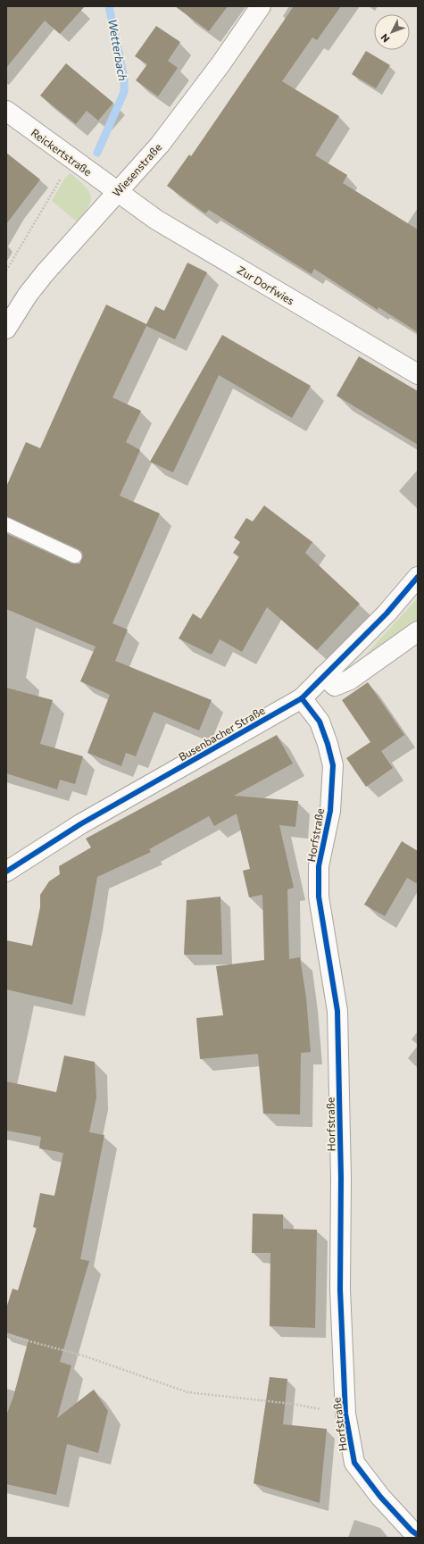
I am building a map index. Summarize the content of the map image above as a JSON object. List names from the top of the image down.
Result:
{
  "streets": {
    "street": [
      "Reickertstraße",
      "Wiesenstraße",
      "Zur Dorfwies",
      "Busenbacher Straße",
      "Horfstraße"
    ]
  },
  "crossings": [
    ["Reickertstraße", "Wiesenstraße"],
    ["Reickertstraße", "Zur Dorfwies"],
    ["Wiesenstraße", "Zur Dorfwies"],
    ["Busenbacher Straße", "Horfstraße"]
  ],
  "water": ["Wetterbach"],
  "north": "bottom left"
}
